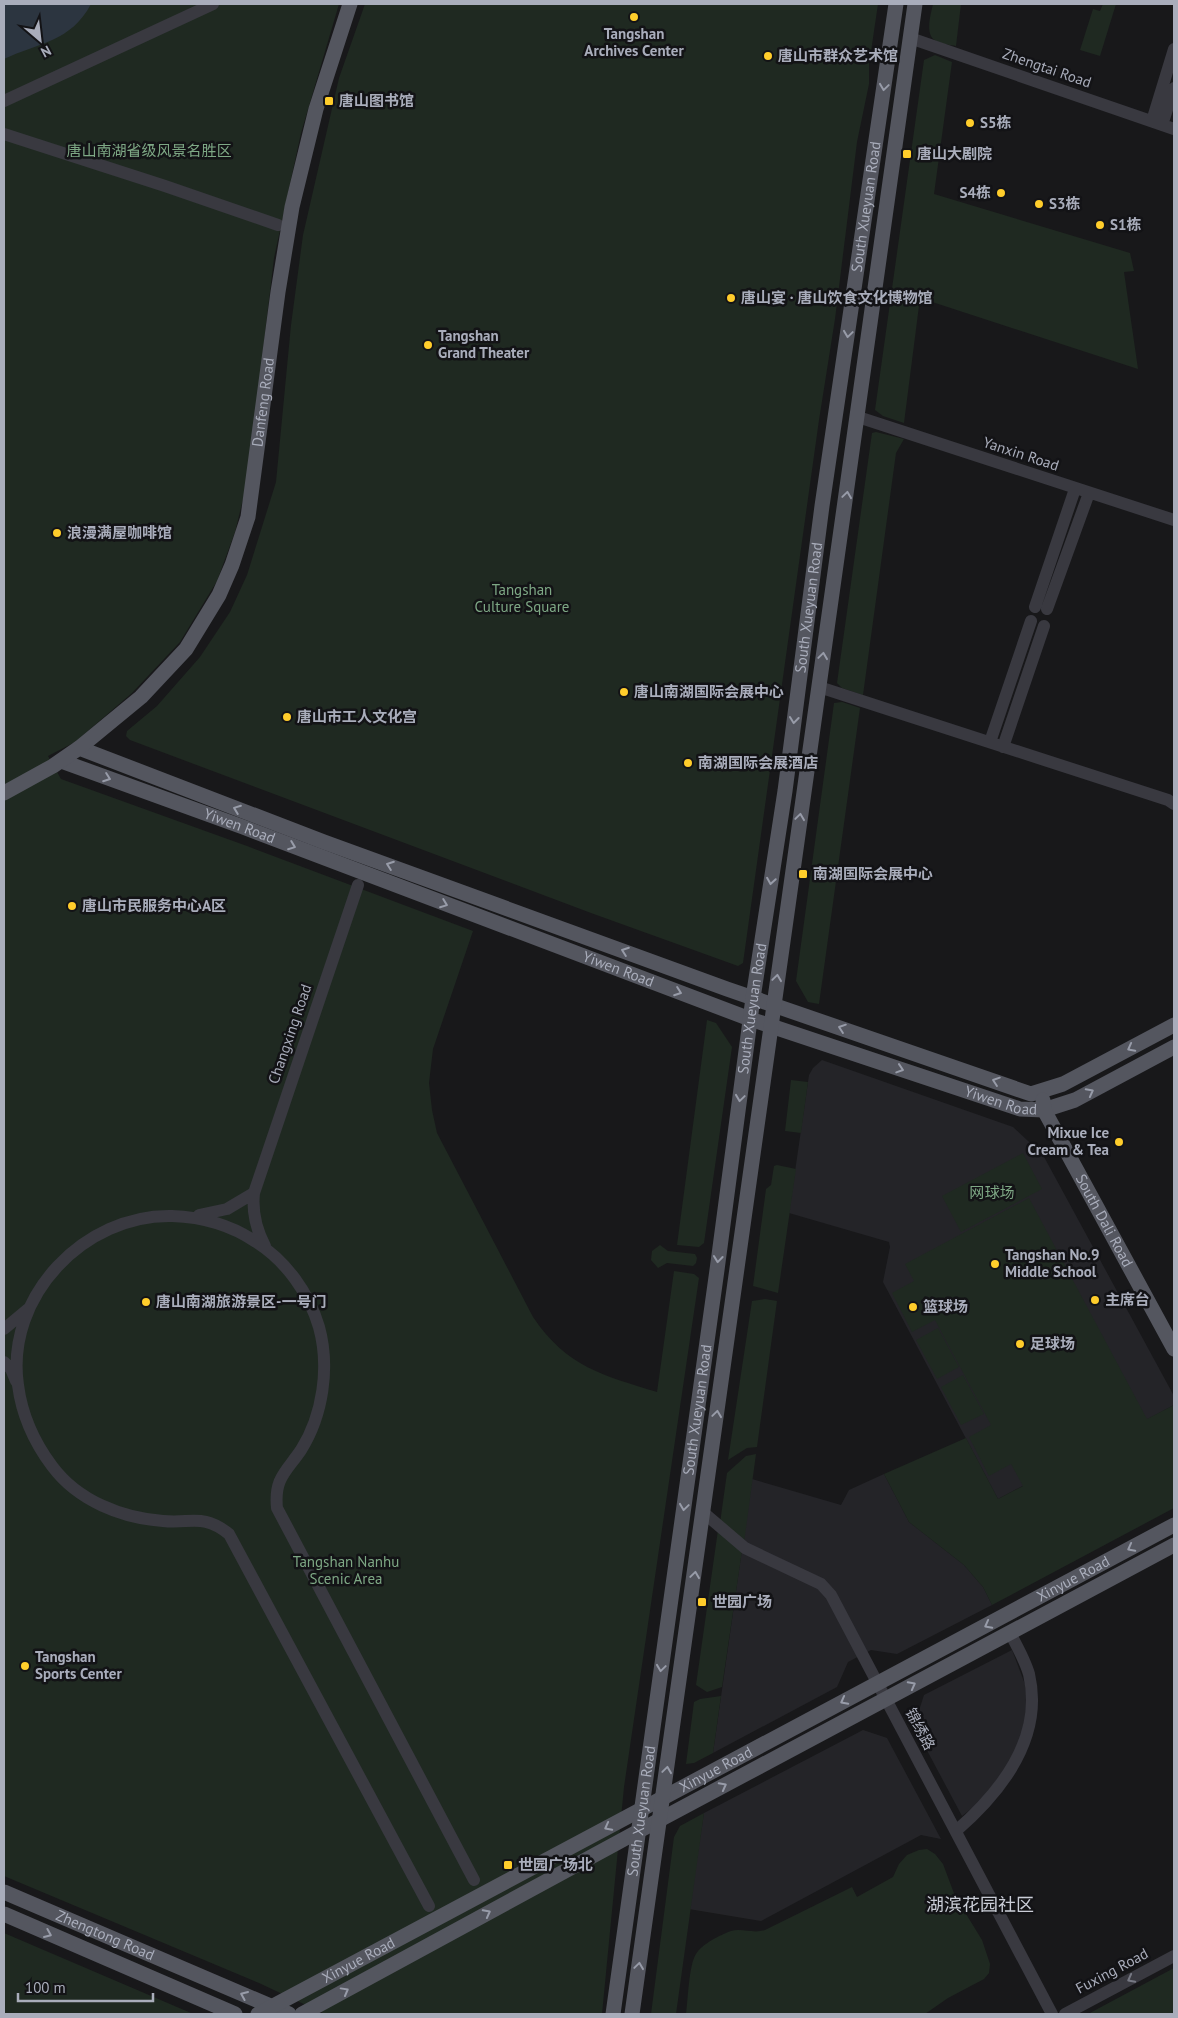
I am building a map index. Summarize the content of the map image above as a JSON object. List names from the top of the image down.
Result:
{
  "streets": {
    "main road": [
      "South Xueyuan Road",
      "Danfeng Road",
      "Yiwen Road",
      "South Dali Road",
      "Xinyue Road",
      "Zhengtong Road"
    ],
    "street": [
      "Zhengtai Road",
      "Yanxin Road",
      "Changxing Road",
      "锦绣路",
      "Fuxing Road"
    ]
  },
  "crossings": [
    ["Zhengtai Road", "South Xueyuan Road"],
    ["South Xueyuan Road", "Yanxin Road"],
    ["South Xueyuan Road", "Yiwen Road"],
    ["South Xueyuan Road", "Xinyue Road"],
    ["South Xueyuan Road", "锦绣路"],
    ["Danfeng Road", "Yiwen Road"],
    ["Yiwen Road", "Changxing Road"],
    ["Yiwen Road", "South Dali Road"],
    ["Xinyue Road", "锦绣路"],
    ["Xinyue Road", "Zhengtong Road"]
  ],
  "one_way": ["Fuxing Road"],
  "districts": ["湖滨花园社区"],
  "parks": [
    "唐山南湖省级风景名胜区",
    "Tangshan Culture Square",
    "网球场",
    "Tangshan Nanhu Scenic Area"
  ],
  "places": {
    "other": [
      "Tangshan Archives Center",
      "唐山市群众艺术馆",
      "S5栋",
      "S4栋",
      "S3栋",
      "S1栋",
      "唐山宴 · 唐山饮食文化博物馆",
      "Tangshan Grand Theater",
      "浪漫满屋咖啡馆",
      "唐山南湖国际会展中心",
      "唐山市工人文化宫",
      "南湖国际会展酒店",
      "唐山市民服务中心A区",
      "Mixue Ice Cream & Tea",
      "Tangshan No.9 Middle School",
      "主席台",
      "唐山南湖旅游景区-一号门",
      "篮球场",
      "足球场",
      "Tangshan Sports Center"
    ],
    "transit": [
      "唐山图书馆",
      "唐山大剧院",
      "南湖国际会展中心",
      "世园广场",
      "世园广场北"
    ]
  },
  "scale_bar": "100 m",
  "north": "bottom right"
}
